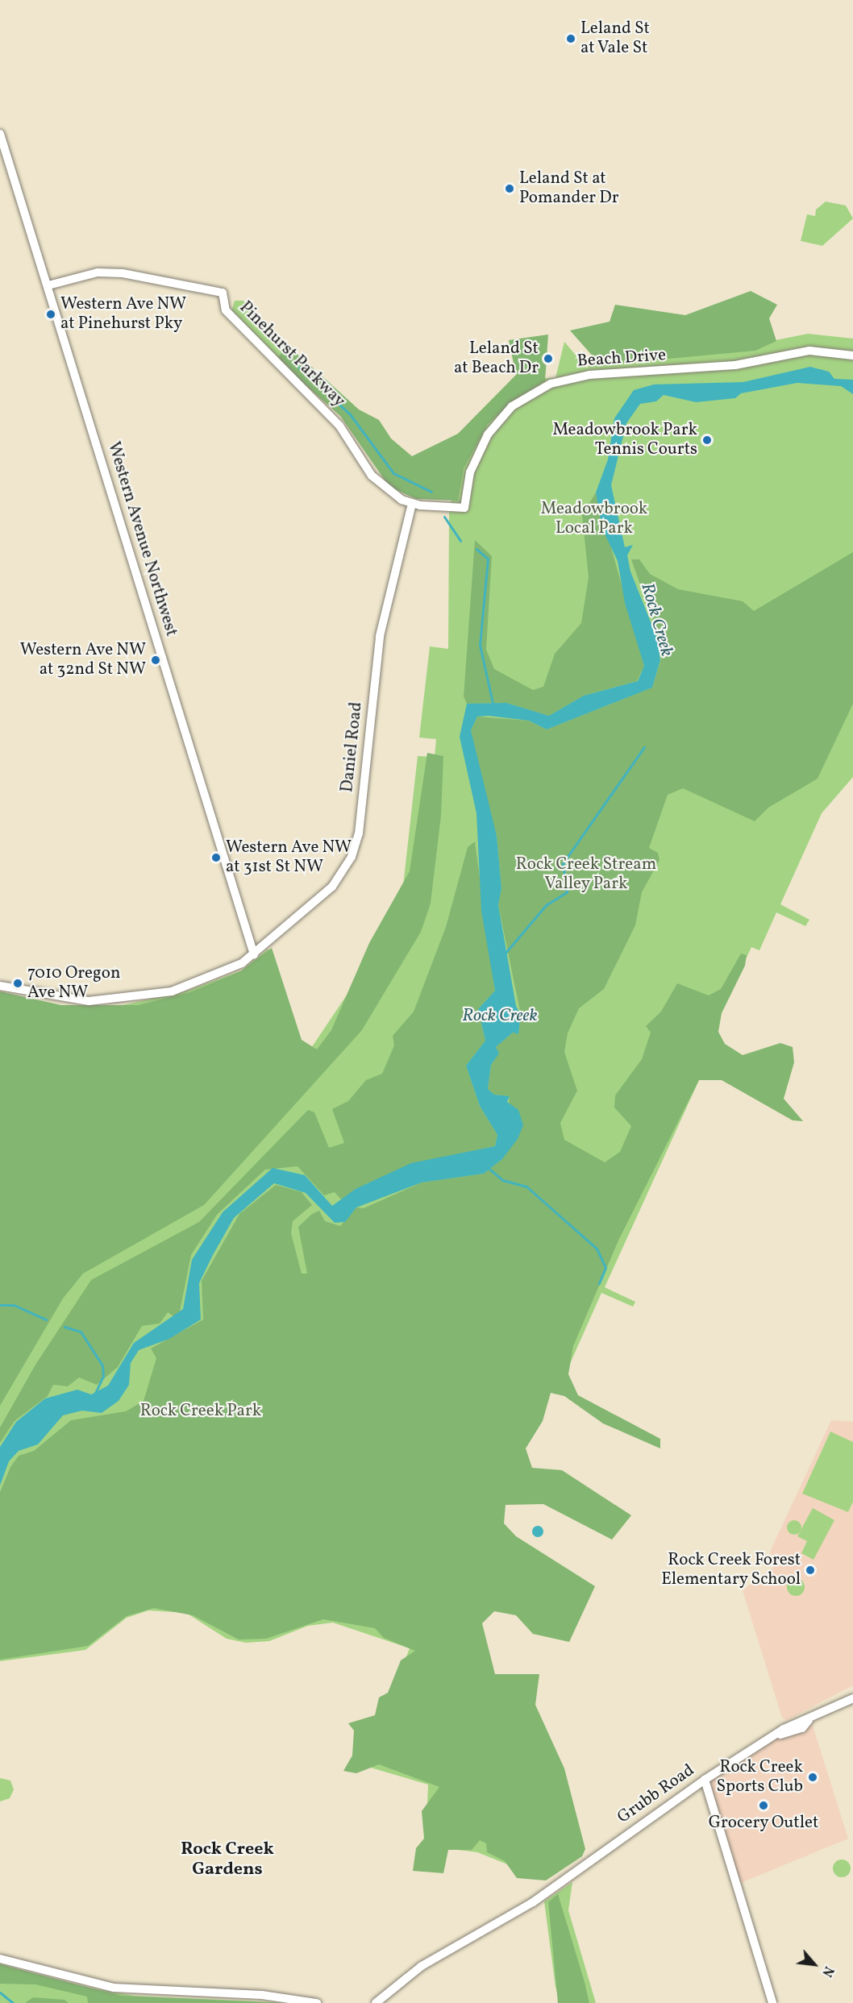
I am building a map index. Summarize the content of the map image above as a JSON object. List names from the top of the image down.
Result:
{
  "streets": {
    "street": [
      "Pinehurst Parkway",
      "Beach Drive",
      "Western Avenue Northwest",
      "Daniel Road",
      "Grubb Road"
    ]
  },
  "crossings": [
    ["Pinehurst Parkway", "Beach Drive"],
    ["Pinehurst Parkway", "Western Avenue Northwest"],
    ["Pinehurst Parkway", "Daniel Road"],
    ["Beach Drive", "Daniel Road"],
    ["Western Avenue Northwest", "Daniel Road"]
  ],
  "districts": ["Rock Creek Gardens"],
  "water": ["Rock Creek"],
  "parks": ["Meadowbrook Local Park", "Rock Creek Stream Valley Park", "Rock Creek Park"],
  "places": [
    "Leland St at Vale St",
    "Leland St at Pomander Dr",
    "Western Ave NW at Pinehurst Pky",
    "Leland St at Beach Dr",
    "Meadowbrook Park Tennis Courts",
    "Western Ave NW at 32nd St NW",
    "Western Ave NW at 31st St NW",
    "7010 Oregon Ave NW",
    "Rock Creek Forest Elementary School",
    "Rock Creek Sports Club",
    "Grocery Outlet"
  ],
  "north": "bottom right"
}
